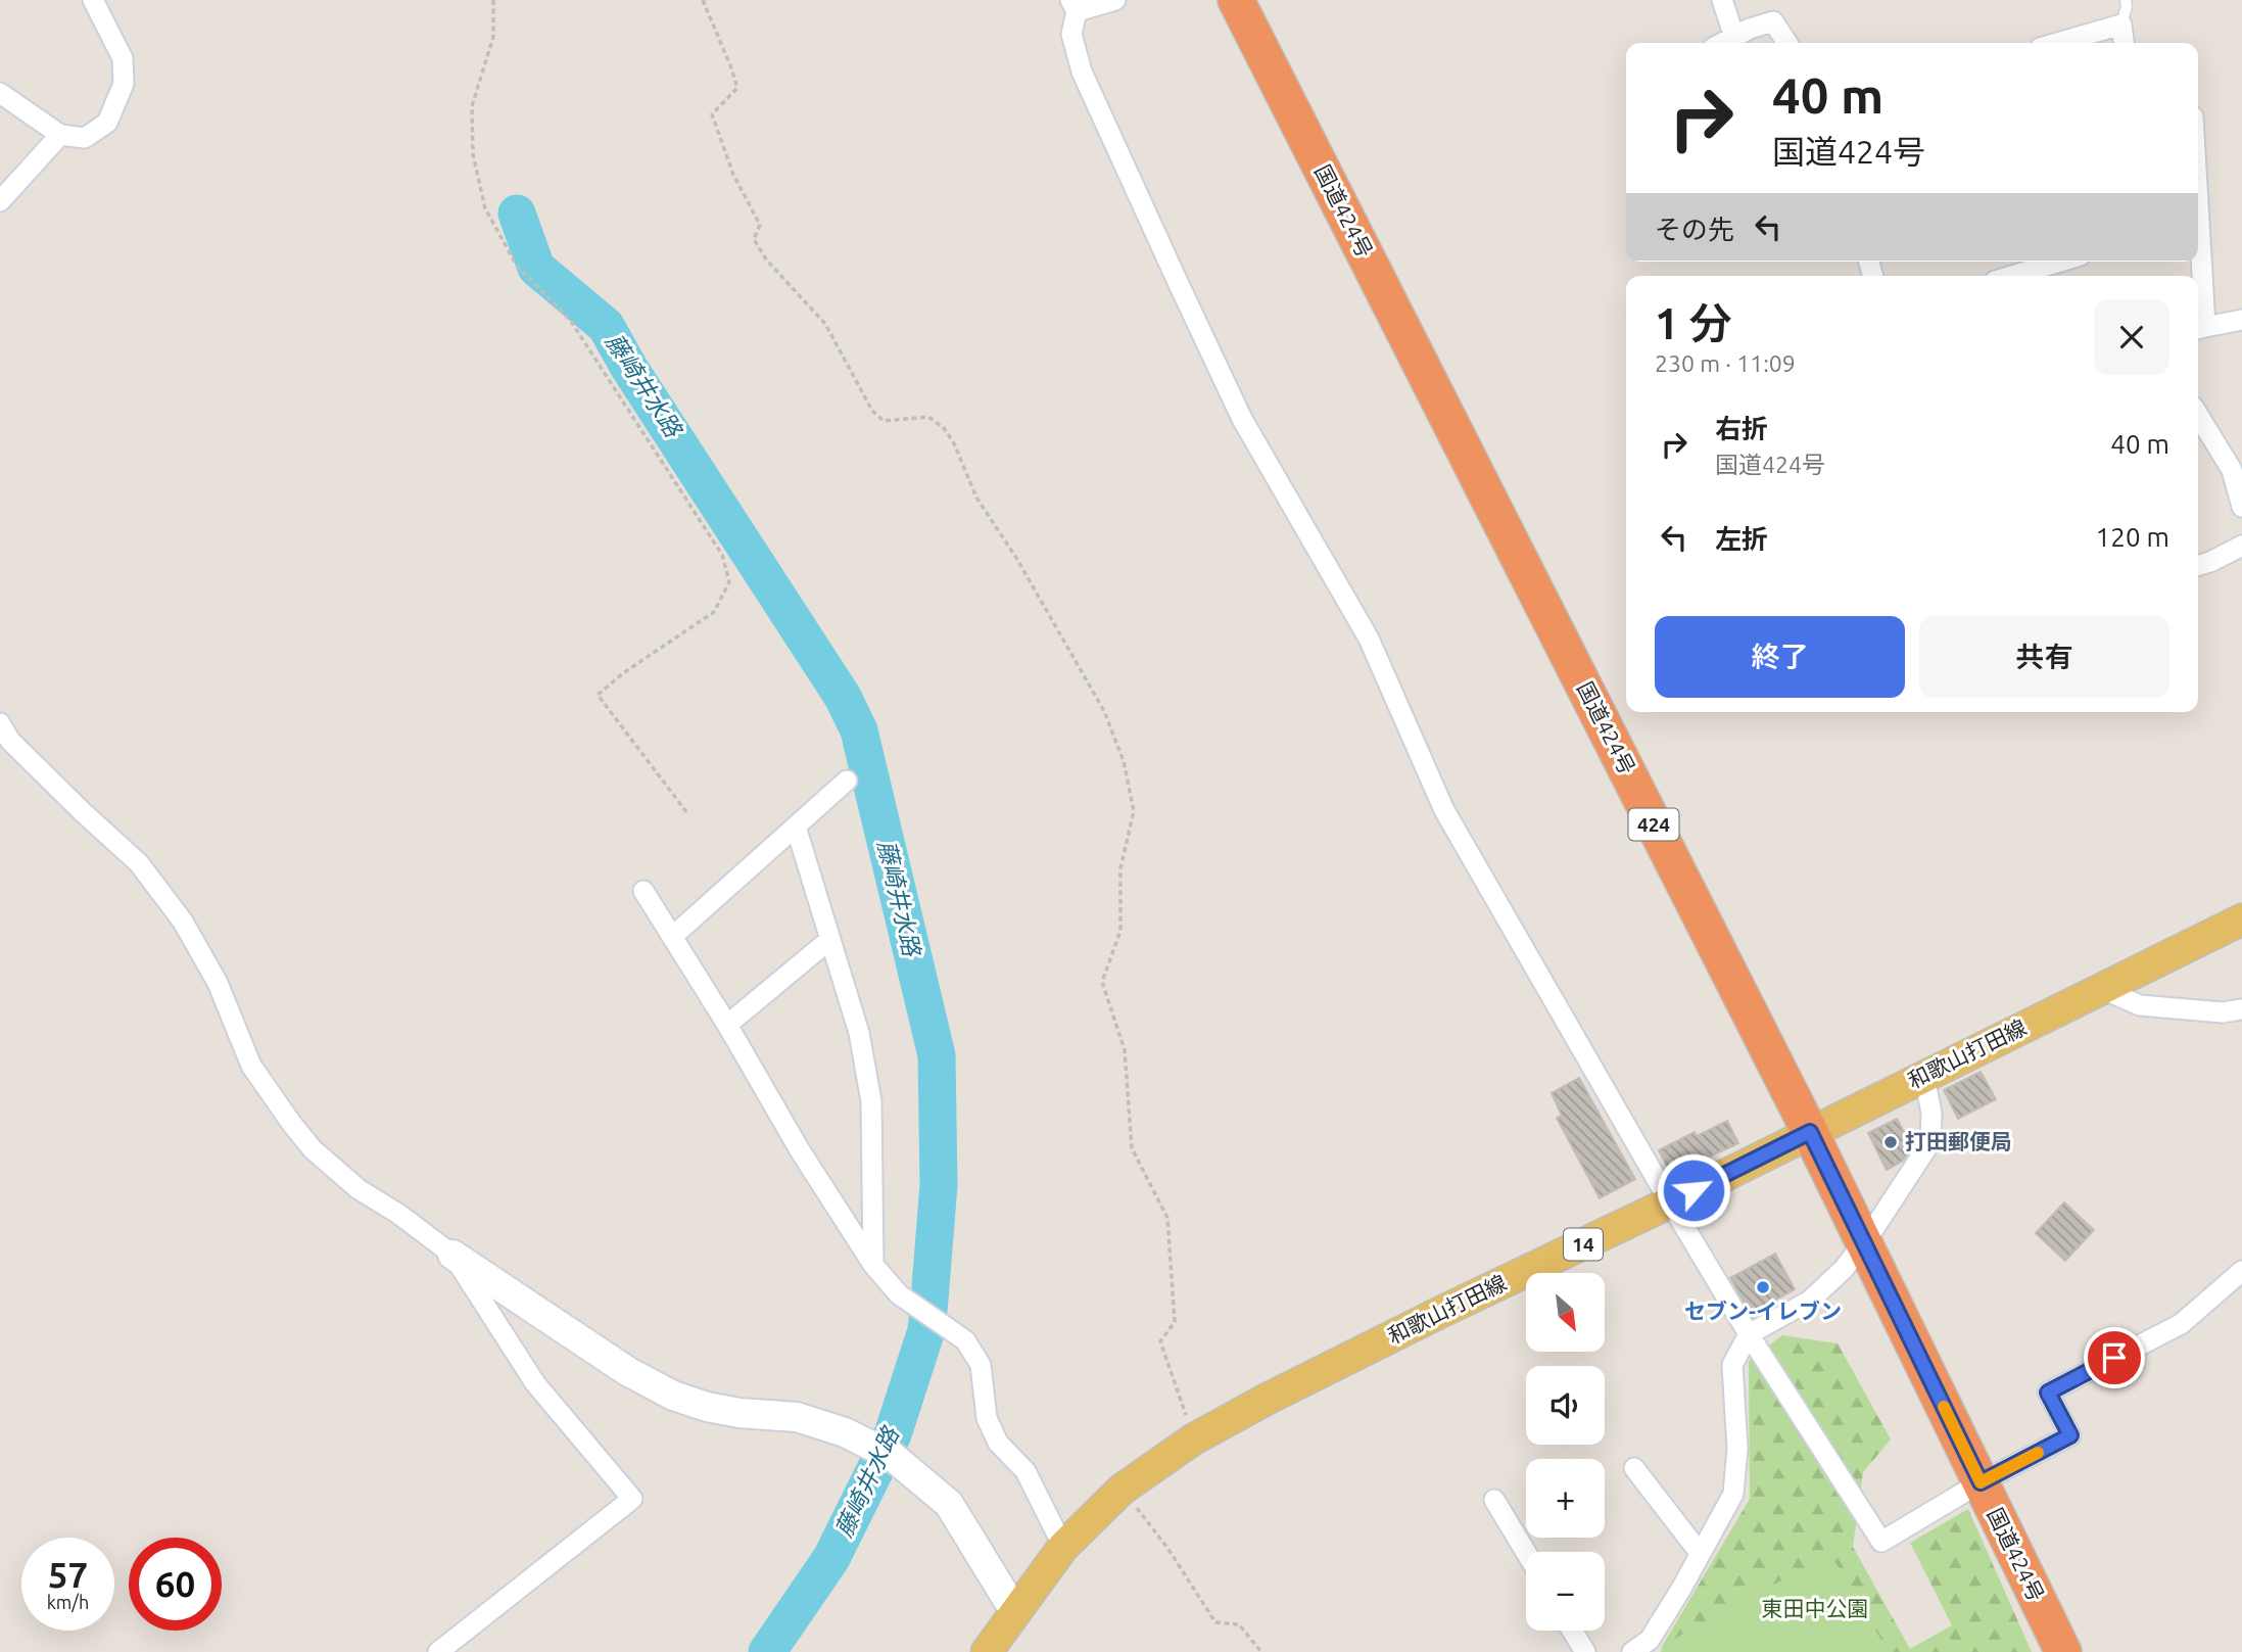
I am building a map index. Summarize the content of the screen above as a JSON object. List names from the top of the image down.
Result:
{
  "streets": {
    "highway": ["国道424号", "424"],
    "main road": ["和歌山打田線", "14"]
  },
  "crossings": [
    ["国道424号", "和歌山打田線"]
  ],
  "water": ["藤崎井水路"],
  "parks": ["東田中公園"],
  "places": ["打田郵便局", "セブン-イレブン"],
  "north": "bottom right",
  "page": {
    "turn": ["40 m", "国道424号"],
    "then": "その先",
    "heading": ["1 分", "230 m · 11:09"],
    "list": [
      {
        "name": "右折",
        "note": "国道424号",
        "value": "40 m"
      },
      {
        "name": "左折",
        "value": "120 m"
      }
    ],
    "buttons": ["終了", "共有"],
    "map_buttons": ["+", "−"],
    "speed": "57 km/h",
    "limit": "60"
  }
}
